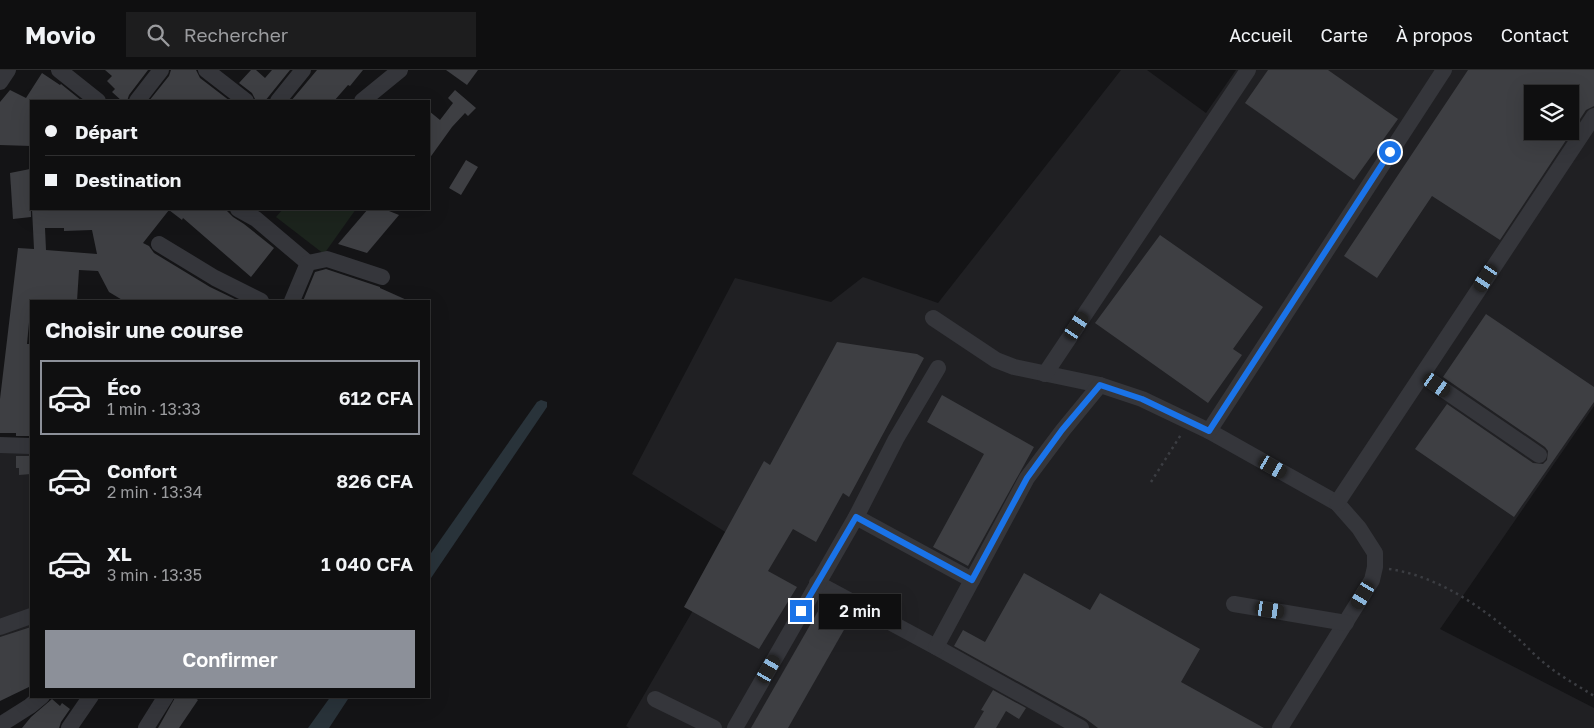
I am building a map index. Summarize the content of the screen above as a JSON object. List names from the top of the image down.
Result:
{
  "page": {
    "header": "Movio",
    "search": "Rechercher",
    "nav": [
      "Accueil",
      "Carte",
      "À propos",
      "Contact"
    ],
    "banner": ["Départ", "Destination"],
    "heading": "Choisir une course",
    "list": [
      {
        "name": "Éco",
        "note": "1 min · 13:33",
        "value": "612 CFA"
      },
      {
        "name": "Confort",
        "note": "2 min · 13:34",
        "value": "826 CFA"
      },
      {
        "name": "XL",
        "note": "3 min · 13:35",
        "value": "1 040 CFA"
      }
    ],
    "bubble": "2 min",
    "buttons": "Confirmer"
  }
}
